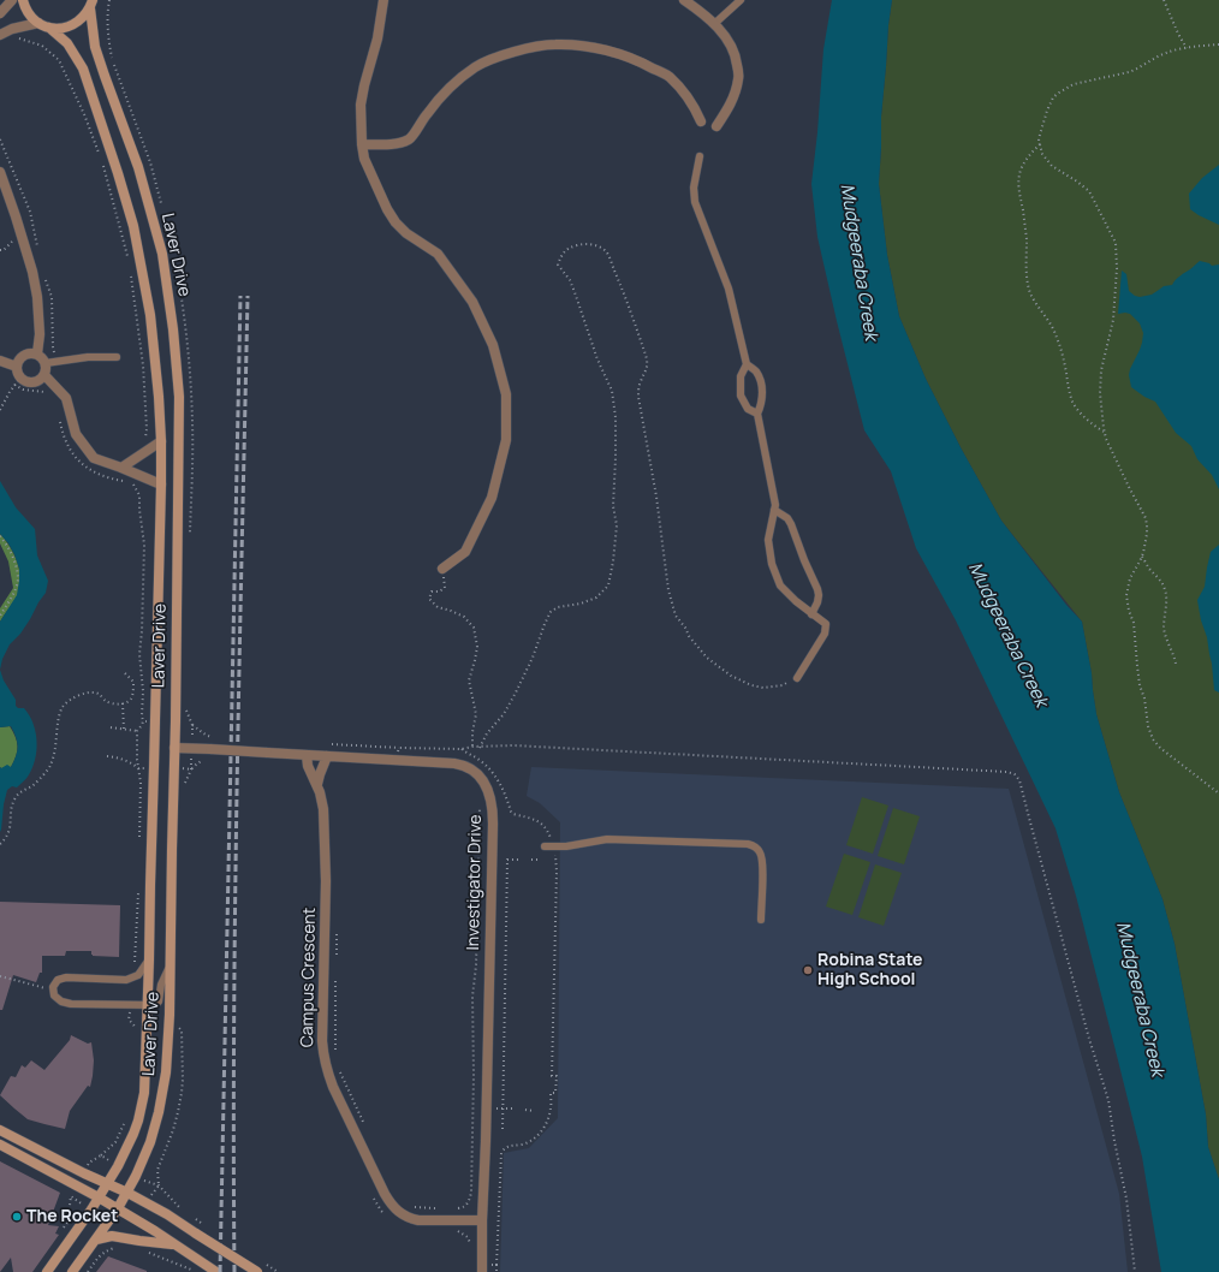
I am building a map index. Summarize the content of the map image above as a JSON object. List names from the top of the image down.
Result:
{
  "streets": {
    "street": ["Laver Drive", "Investigator Drive", "Campus Crescent"]
  },
  "crossings": [
    ["Laver Drive", "Investigator Drive"],
    ["Investigator Drive", "Campus Crescent"]
  ],
  "water": ["Mudgeeraba Creek"],
  "places": ["Robina State High School", "The Rocket"]
}
